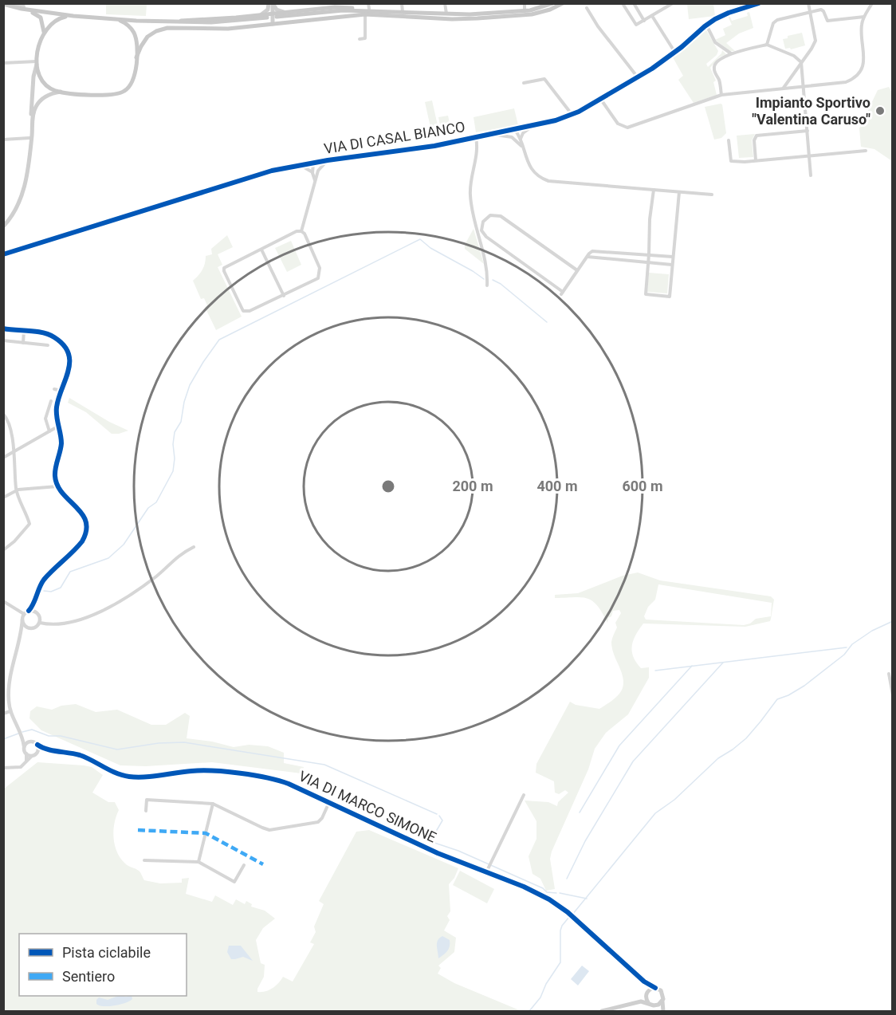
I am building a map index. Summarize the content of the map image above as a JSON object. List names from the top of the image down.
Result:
{
  "streets": {
    "street": ["VIA DI CASAL BIANCO", "VIA DI MARCO SIMONE"]
  },
  "places": ["Impianto Sportivo \"Valentina Caruso\""],
  "legend": ["Pista ciclabile", "Sentiero"],
  "rings": ["200 m", "400 m", "600 m"]
}
